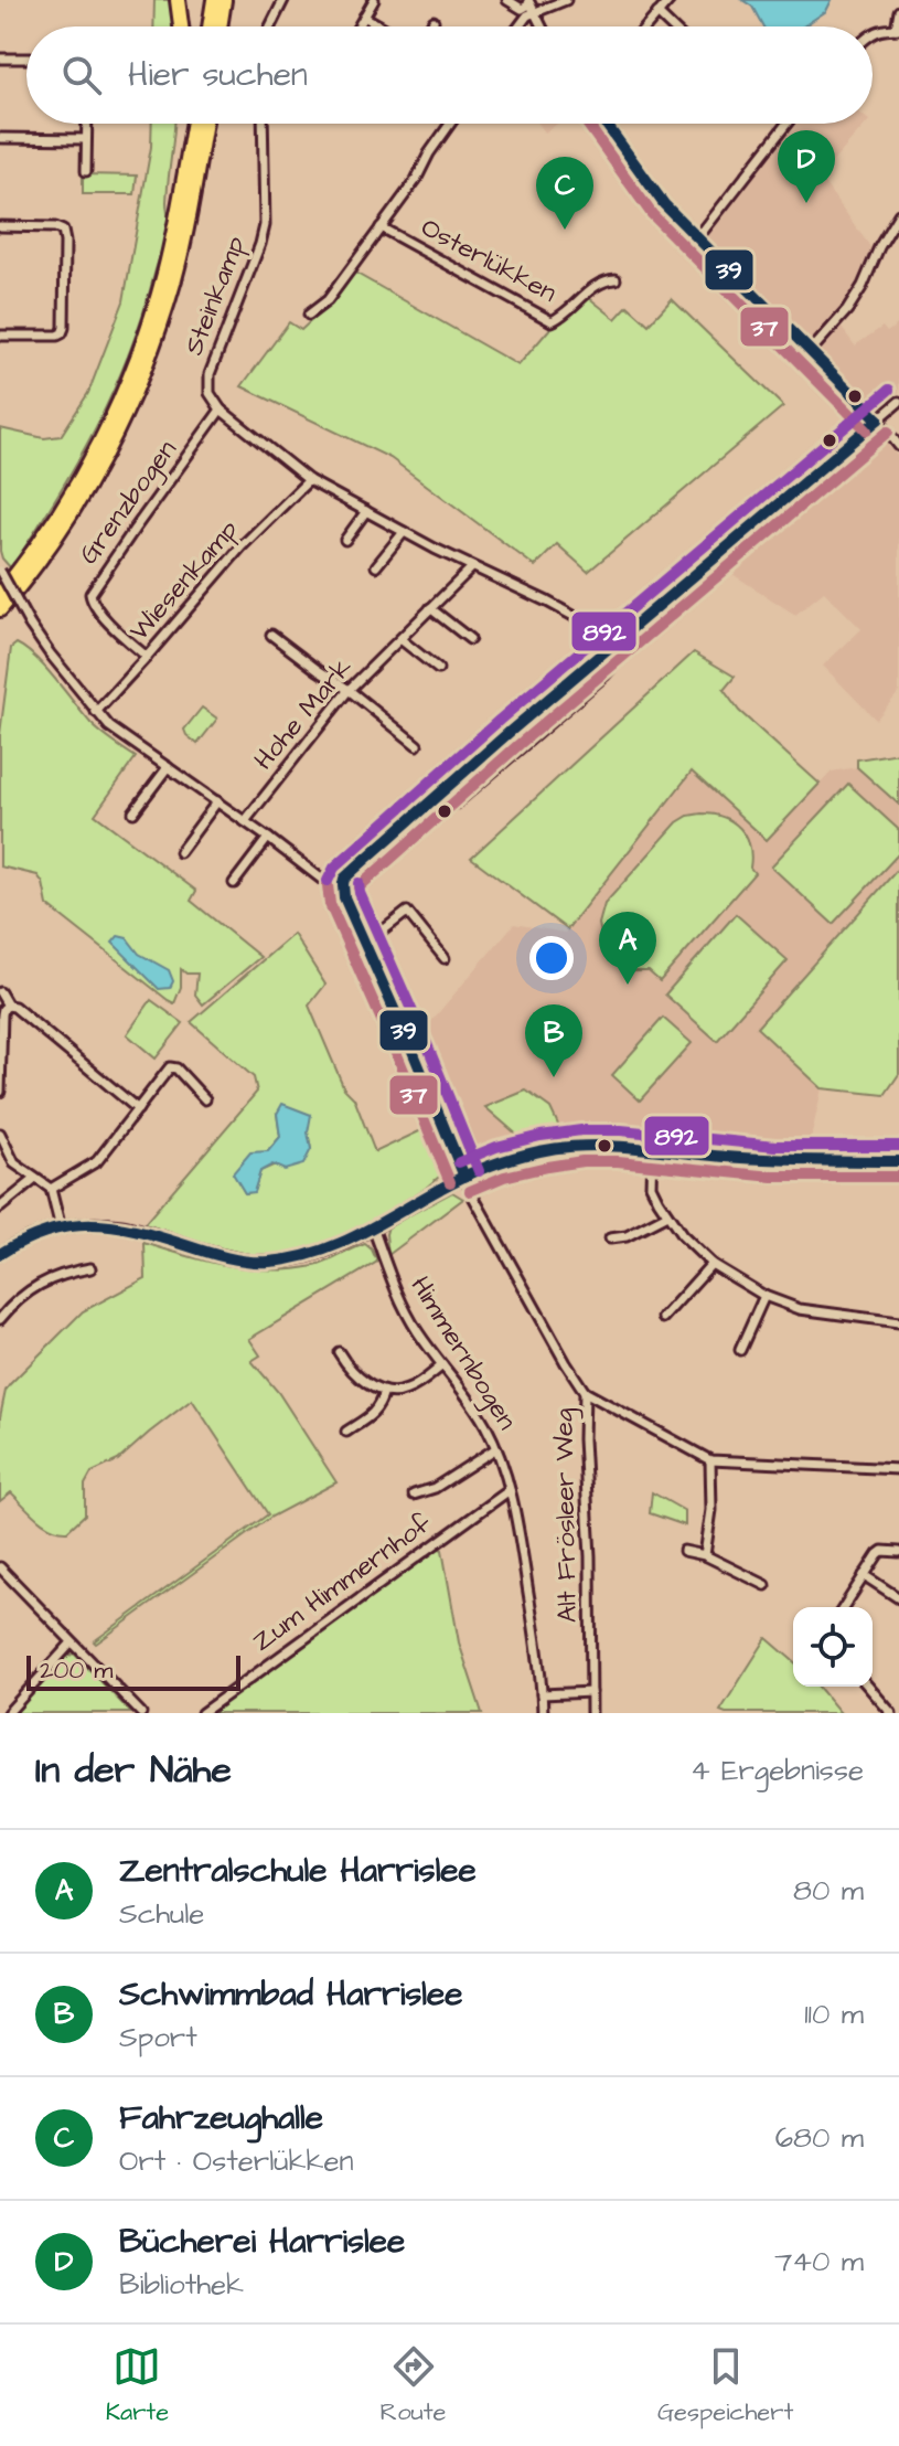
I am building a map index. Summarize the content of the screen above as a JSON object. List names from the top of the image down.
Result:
{
  "streets": {
    "street": [
      "Osterlükken",
      "Steinkamp",
      "Grenzbogen",
      "Wiesenkamp",
      "Hohe Mark",
      "Himmernbogen",
      "Alt Frösleer Weg",
      "Zum Himmernhof"
    ]
  },
  "crossings": [
    ["Steinkamp", "Grenzbogen"],
    ["Grenzbogen", "Wiesenkamp"],
    ["Himmernbogen", "Zum Himmernhof"]
  ],
  "lines": ["transit line 39", "transit line 37", "transit line 892"],
  "scale_bar": "200 m",
  "page": {
    "search": "Hier suchen",
    "pins": [
      "D",
      "C",
      "A",
      "B"
    ],
    "scale": "200 m",
    "heading": ["In der Nähe", "4 Ergebnisse"],
    "list": [
      {
        "mark": "A",
        "name": "Zentralschule Harrislee",
        "note": "Schule",
        "value": "80 m"
      },
      {
        "mark": "B",
        "name": "Schwimmbad Harrislee",
        "note": "Sport",
        "value": "110 m"
      },
      {
        "mark": "C",
        "name": "Fahrzeughalle",
        "note": "Ort · Osterlükken",
        "value": "680 m"
      },
      {
        "mark": "D",
        "name": "Bücherei Harrislee",
        "note": "Bibliothek",
        "value": "740 m"
      }
    ],
    "nav": ["Karte", "Route", "Gespeichert"]
  }
}
